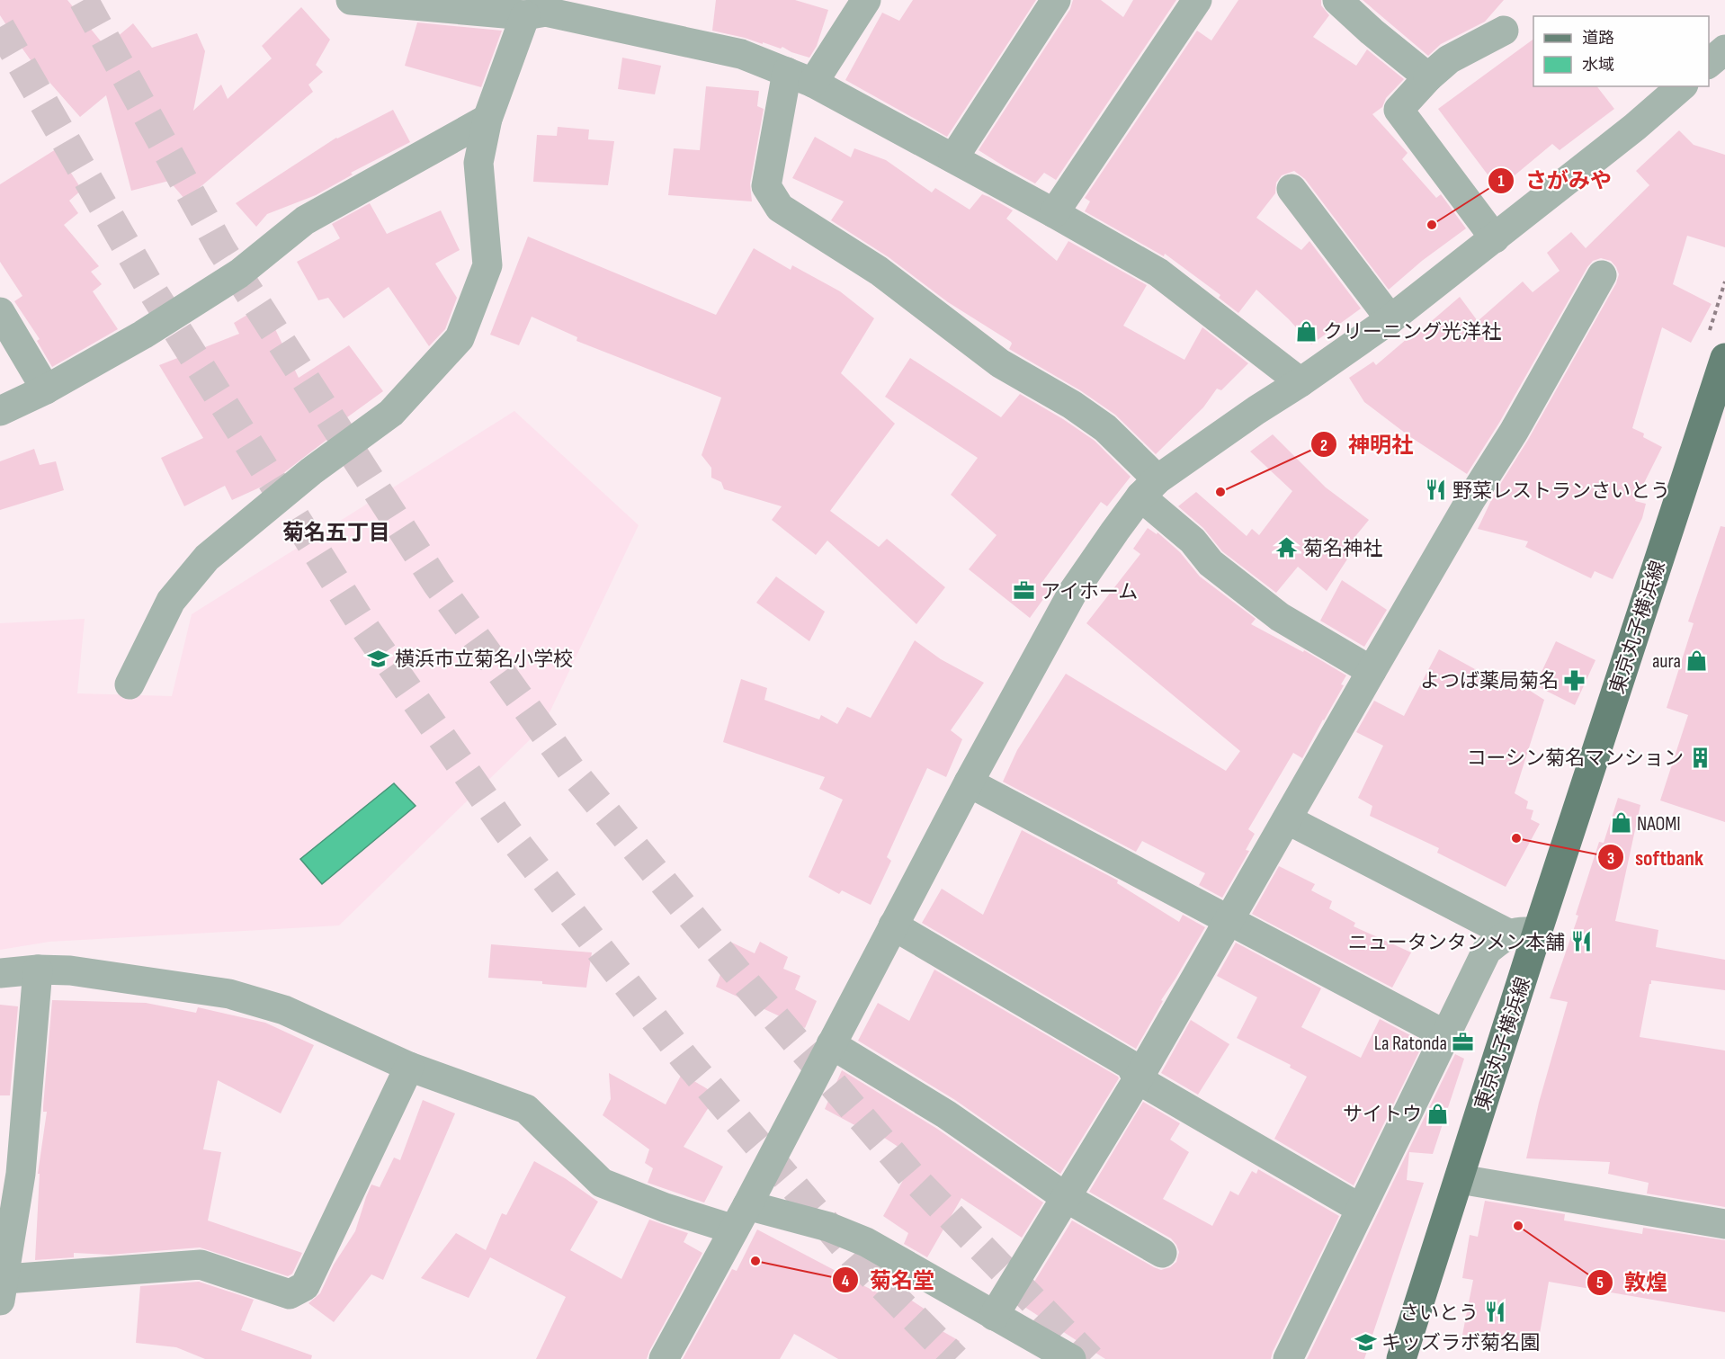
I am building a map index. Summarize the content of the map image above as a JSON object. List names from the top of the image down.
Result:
{
  "streets": {
    "main road": ["東京丸子横浜線"]
  },
  "districts": ["菊名五丁目"],
  "places": {
    "other": [
      "さがみや",
      "神明社",
      "softbank",
      "敦煌",
      "菊名堂"
    ],
    "shop": [
      "クリーニング光洋社",
      "aura",
      "NAOMI",
      "サイトウ"
    ],
    "restaurant": ["野菜レストランさいとう", "ニュータンタンメン本舗", "さいとう"],
    "temple": ["菊名神社"],
    "office": ["アイホーム", "La Ratonda"],
    "school or university": ["横浜市立菊名小学校", "キッズラボ菊名園"],
    "pharmacy": ["よつば薬局菊名"],
    "building": ["コーシン菊名マンション"]
  },
  "legend": ["道路", "水域"]
}
